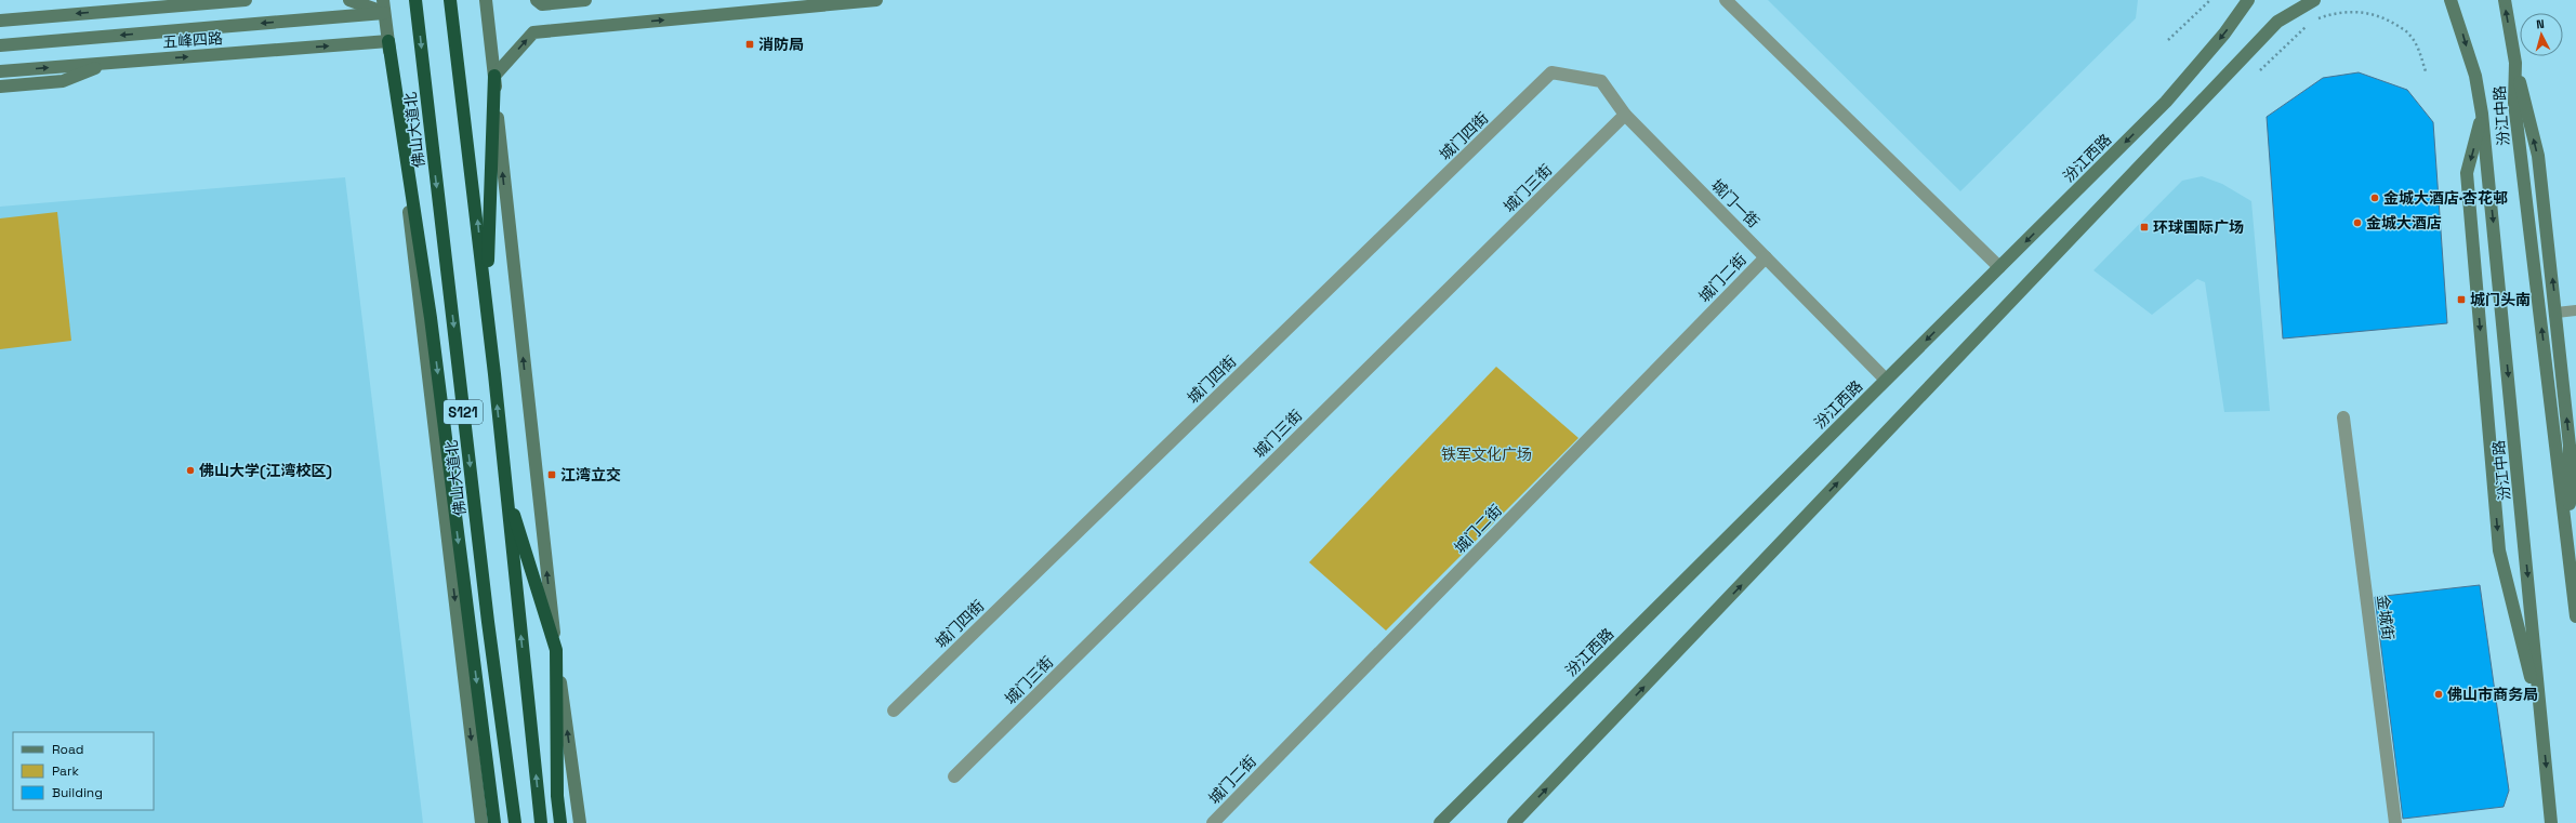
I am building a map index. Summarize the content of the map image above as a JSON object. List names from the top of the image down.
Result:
{
  "streets": {
    "highway": ["佛山大道北", "S121"],
    "main road": ["五峰四路", "汾江中路", "汾江西路"],
    "street": [
      "城门四街",
      "城门三街",
      "城门一街",
      "城门二街",
      "金城街"
    ]
  },
  "crossings": [
    ["城门四街", "城门一街"],
    ["汾江西路", "城门一街"],
    ["城门三街", "城门一街"],
    ["城门一街", "城门二街"]
  ],
  "parks": ["铁军文化广场"],
  "places": {
    "transit": [
      "消防局",
      "环球国际广场",
      "城门头南",
      "江湾立交"
    ],
    "other": [
      "金城大酒店·杏花邨",
      "金城大酒店",
      "佛山大学(江湾校区)",
      "佛山市商务局"
    ]
  },
  "legend": ["Road", "Park", "Building"],
  "north": "top"
}
